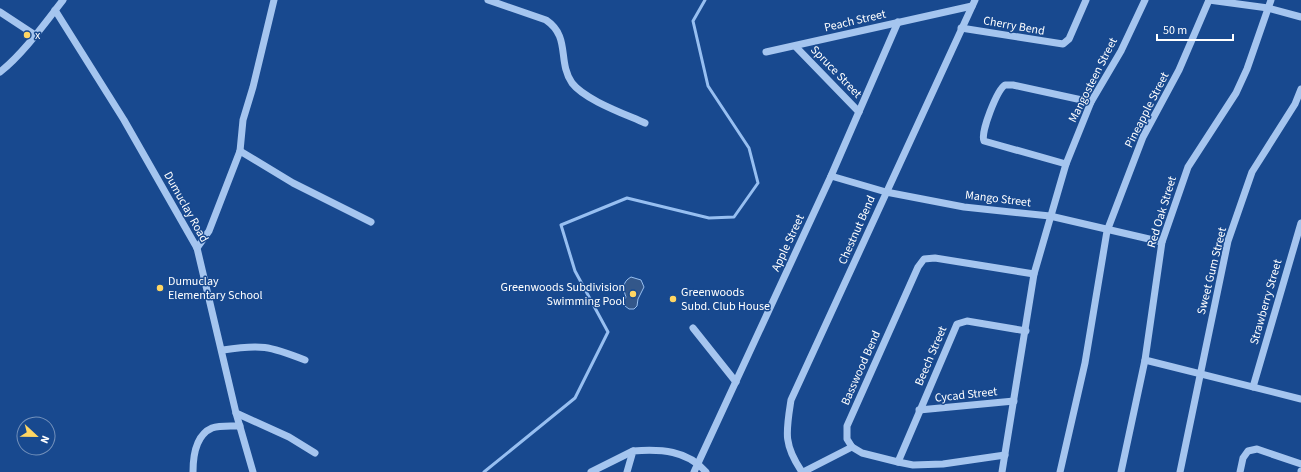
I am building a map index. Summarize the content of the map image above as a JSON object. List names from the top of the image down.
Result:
{
  "streets": {
    "street": [
      "Peach Street",
      "Cherry Bend",
      "Spruce Street",
      "Mangosteen Street",
      "Pineapple Street",
      "Mango Street",
      "Dumuclay Road",
      "Red Oak Street",
      "Chestnut Bend",
      "Apple Street",
      "Sweet Gum Street",
      "Strawberry Street",
      "Beech Street",
      "Basswood Bend",
      "Cycad Street"
    ]
  },
  "crossings": [
    ["Peach Street", "Spruce Street"],
    ["Peach Street", "Chestnut Bend"],
    ["Peach Street", "Apple Street"],
    ["Cherry Bend", "Chestnut Bend"],
    ["Spruce Street", "Apple Street"],
    ["Mangosteen Street", "Mango Street"],
    ["Mangosteen Street", "Beech Street"],
    ["Mangosteen Street", "Basswood Bend"],
    ["Mangosteen Street", "Cycad Street"],
    ["Pineapple Street", "Mango Street"],
    ["Mango Street", "Red Oak Street"],
    ["Mango Street", "Chestnut Bend"],
    ["Mango Street", "Apple Street"],
    ["Beech Street", "Cycad Street"]
  ],
  "places": [
    "x",
    "Dumuclay Elementary School",
    "Greenwoods Subdivision Swimming Pool",
    "Greenwoods Subd. Club House"
  ],
  "scale_bar": "50 m",
  "north": "right"
}
